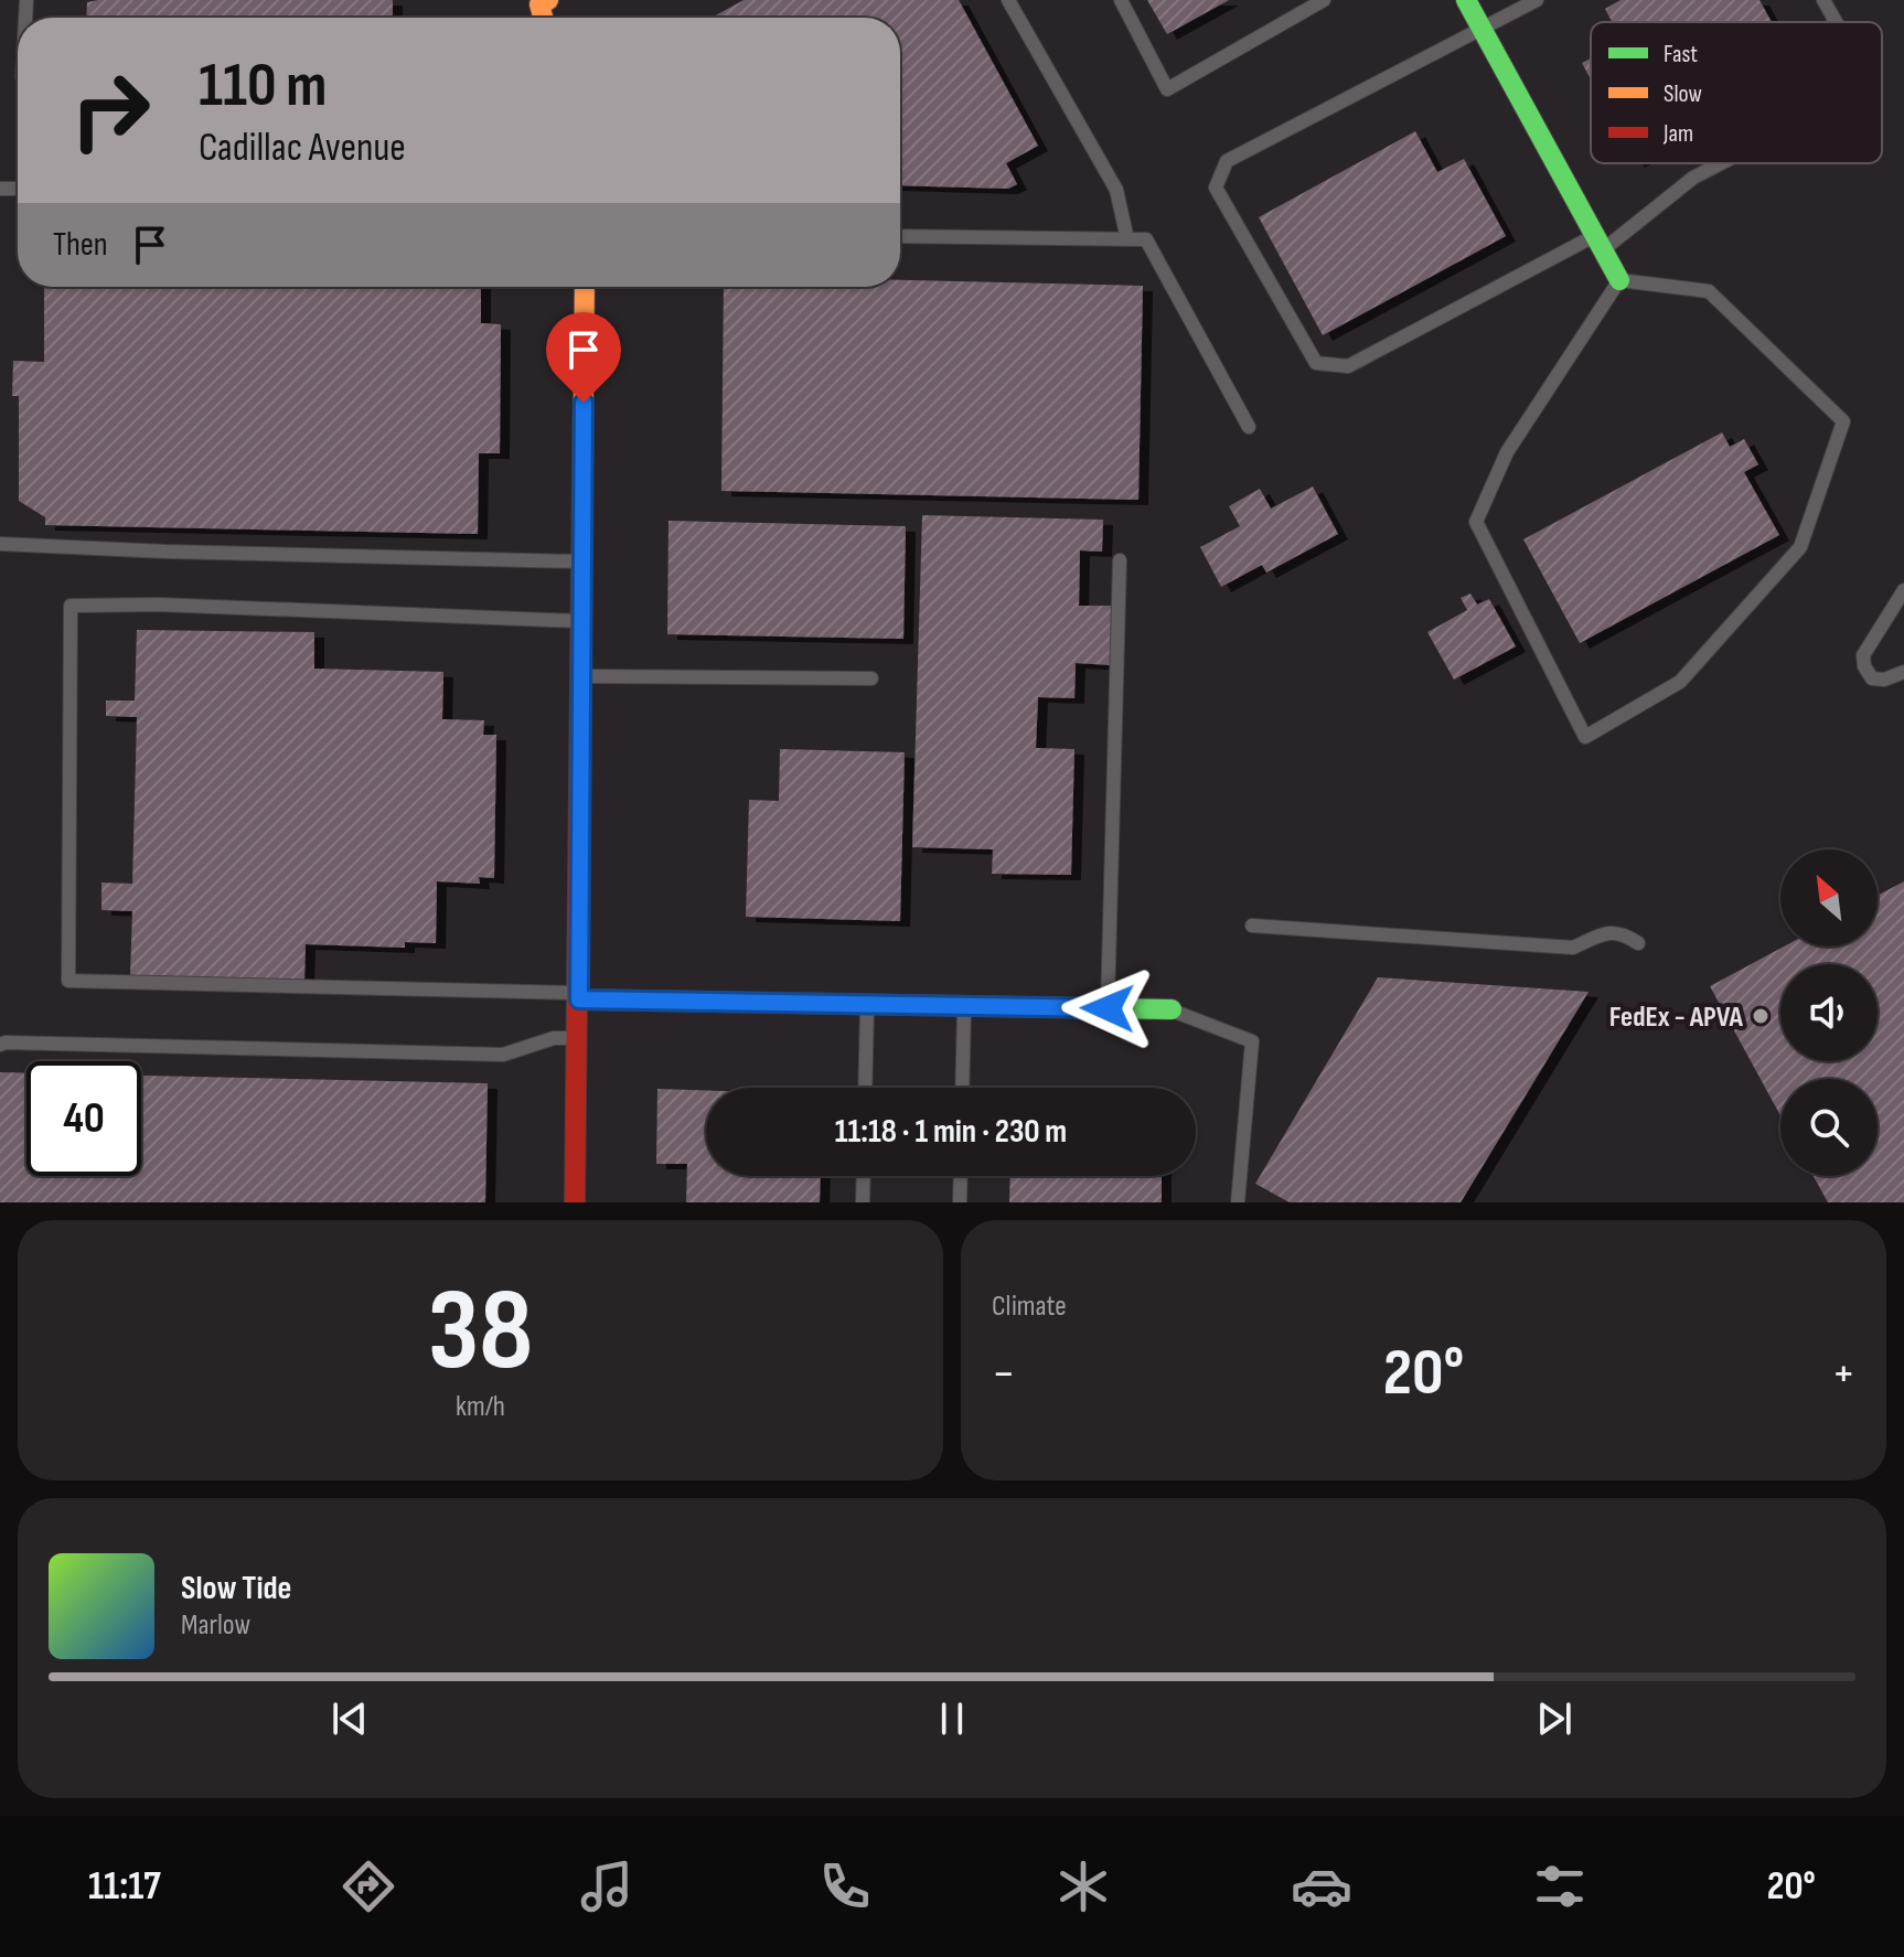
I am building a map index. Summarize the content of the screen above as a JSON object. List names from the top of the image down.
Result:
{
  "places": ["FedEx - APVA"],
  "legend": ["Fast", "Slow", "Jam"],
  "north": "top left",
  "page": {
    "turn": ["110 m", "Cadillac Avenue"],
    "then": "Then",
    "limit": "40",
    "trip": "11:18 · 1 min · 230 m",
    "tile": [
      ["38", "km/h"],
      "Climate"
    ],
    "heat": ["−", "20°", "+"],
    "song": ["Slow Tide", "Marlow"],
    "tabs": ["11:17", "20°"]
  }
}
